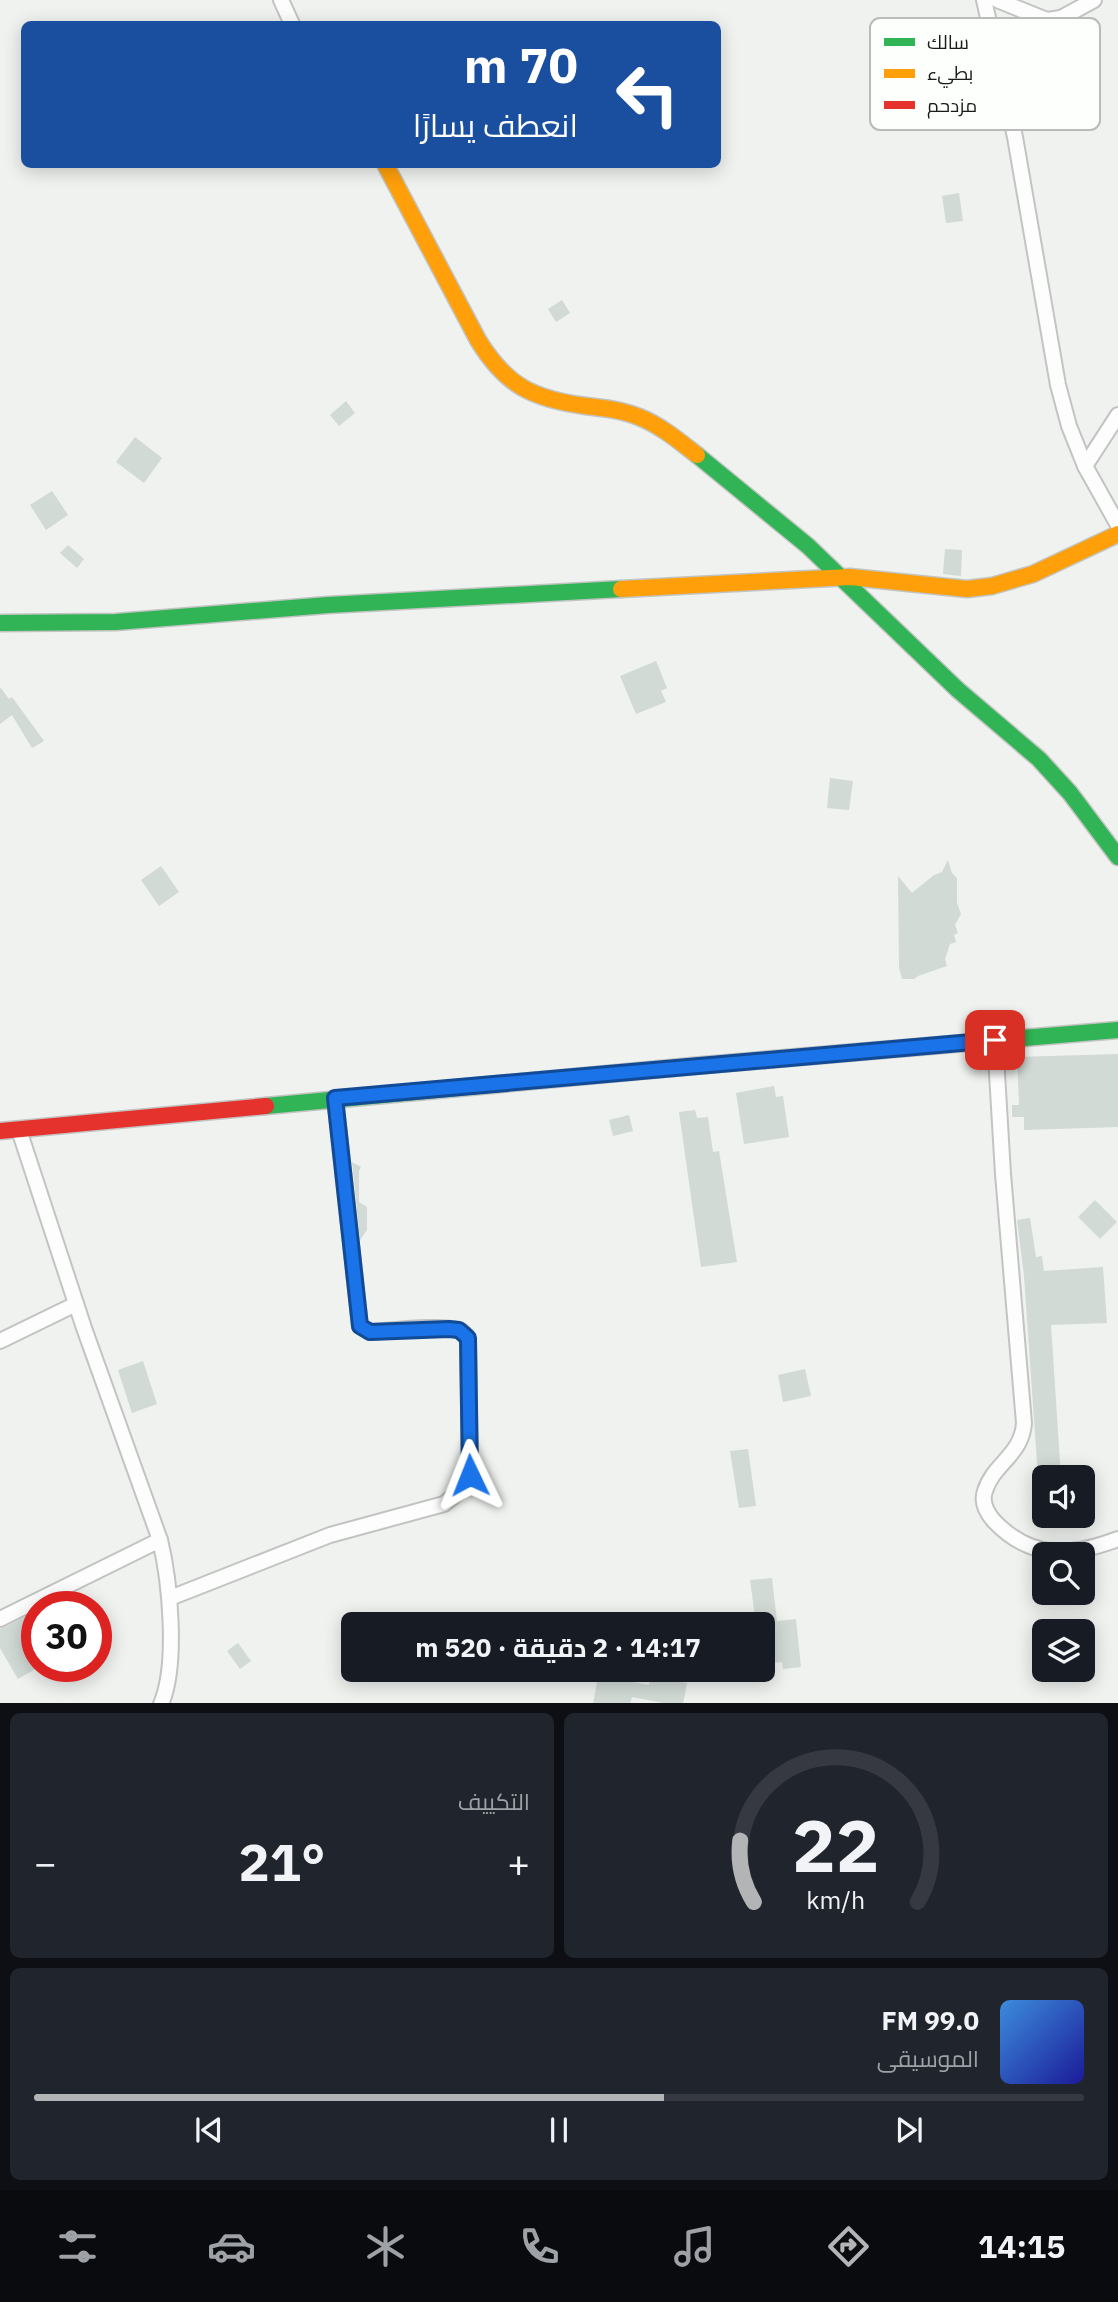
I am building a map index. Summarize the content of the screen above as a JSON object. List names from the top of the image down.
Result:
{
  "legend": ["سالك", "بطيء", "مزدحم"],
  "page": {
    "turn": ["70 m", "انعطف يسارًا"],
    "limit": "30",
    "trip": "14:17 · 2 دقيقة · 520 m",
    "tile": "التكييف",
    "heat": ["−", "21°", "+"],
    "song": ["99.0 FM", "الموسيقى"],
    "tabs": "14:15",
    "gauge": ["22", "km/h"]
  }
}
